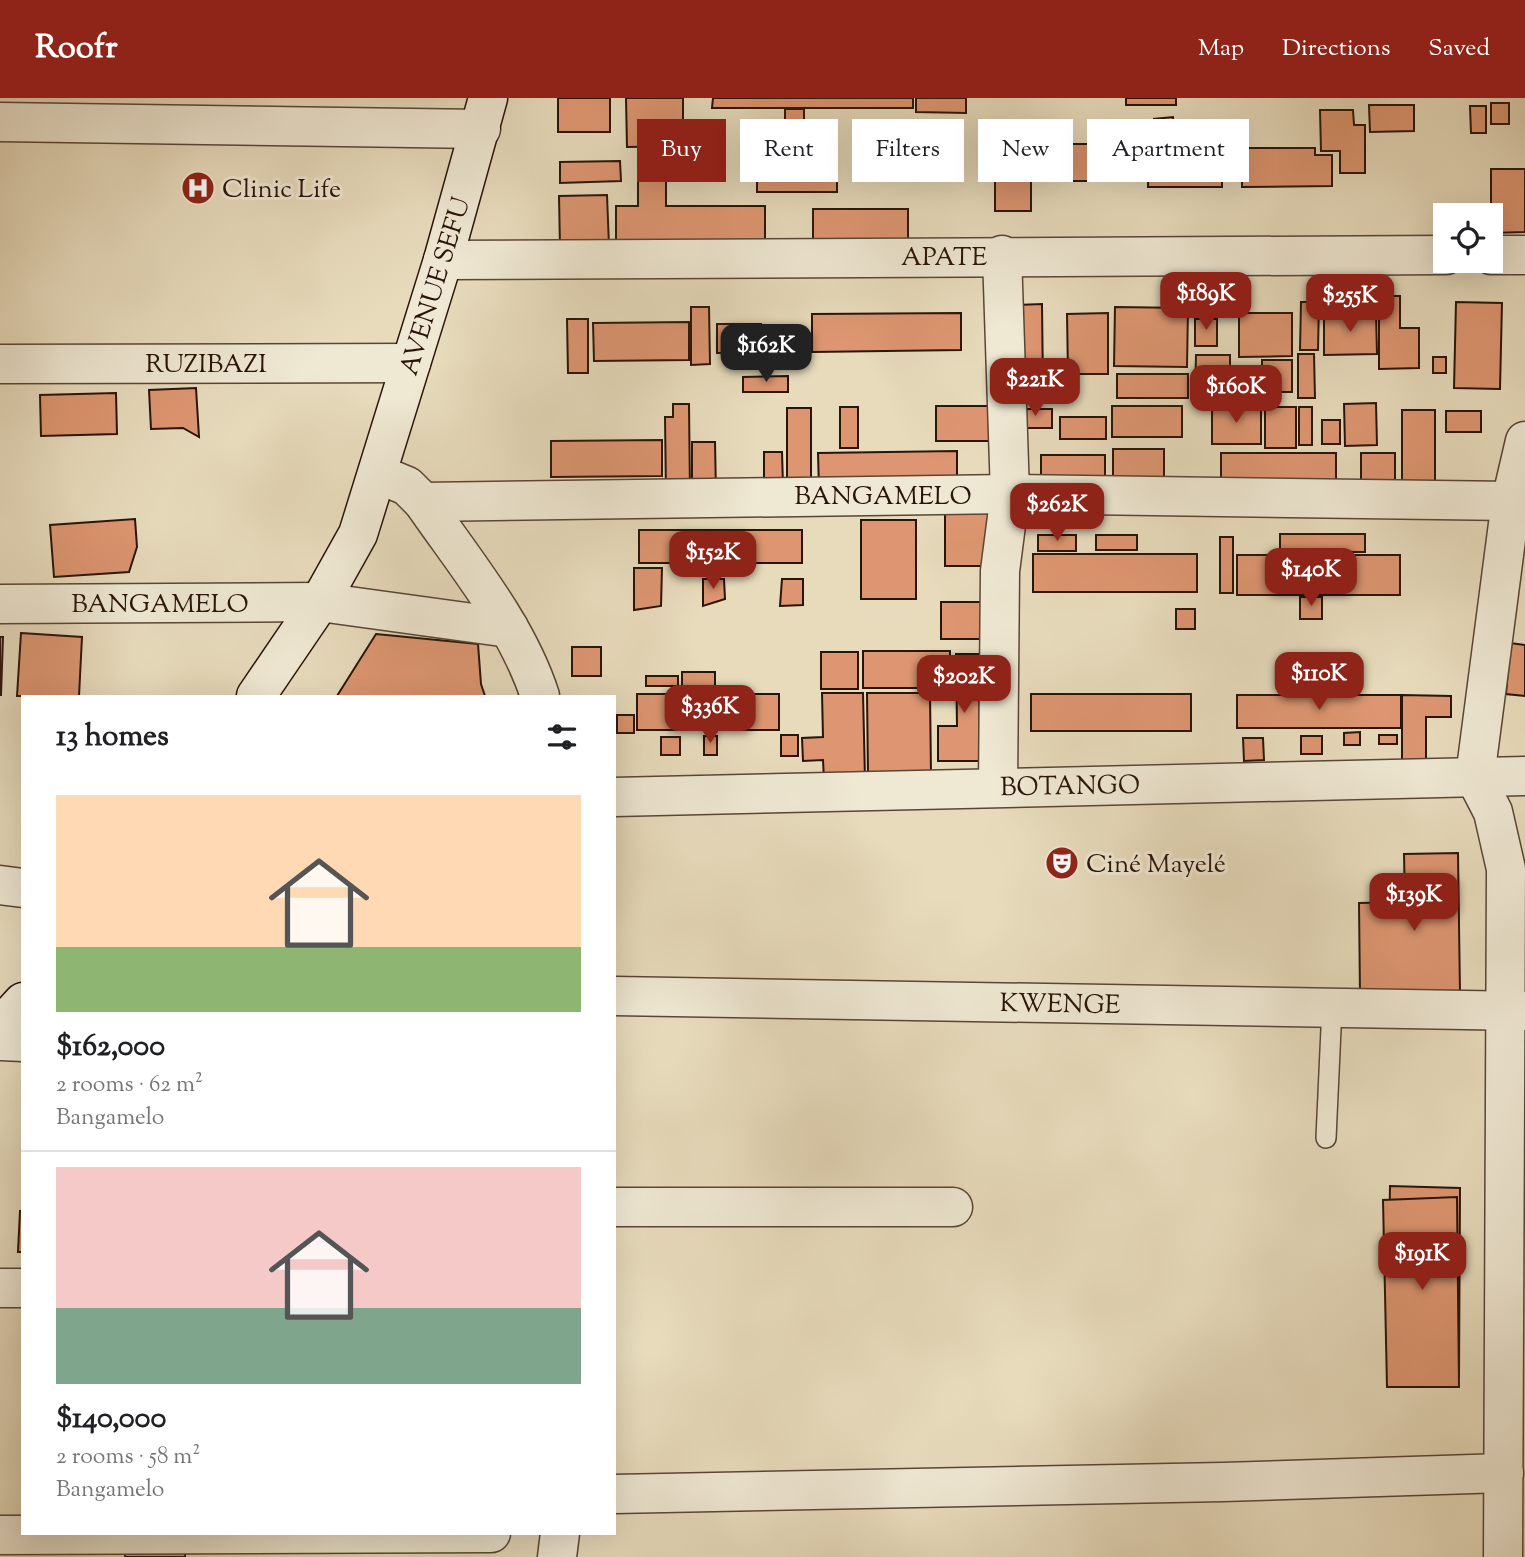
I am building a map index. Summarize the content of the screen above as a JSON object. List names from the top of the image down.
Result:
{
  "streets": {
    "street": [
      "APATE",
      "AVENUE SEFU",
      "RUZIBAZI",
      "BANGAMELO",
      "BOTANGO",
      "KWENGE"
    ]
  },
  "crossings": [
    ["APATE", "AVENUE SEFU"],
    ["AVENUE SEFU", "RUZIBAZI"],
    ["AVENUE SEFU", "BANGAMELO"]
  ],
  "places": {
    "hospital": ["Clinic Life"],
    "theatre": ["Ciné Mayelé"]
  },
  "page": {
    "header": "Roofr",
    "nav": ["Map", "Directions", "Saved"],
    "chip": [
      "Buy",
      "Rent",
      "Filters",
      "New",
      "Apartment"
    ],
    "price": [
      "$189K",
      "$255K",
      "$162K",
      "$221K",
      "$160K",
      "$262K",
      "$152K",
      "$140K",
      "$110K",
      "$202K",
      "$336K",
      "$139K",
      "$191K"
    ],
    "heading": "13 homes",
    "list": [
      {
        "name": "$162,000",
        "note": "2 rooms · 62 m² · Bangamelo"
      },
      {
        "name": "$140,000",
        "note": "2 rooms · 58 m² · Bangamelo"
      }
    ]
  }
}
